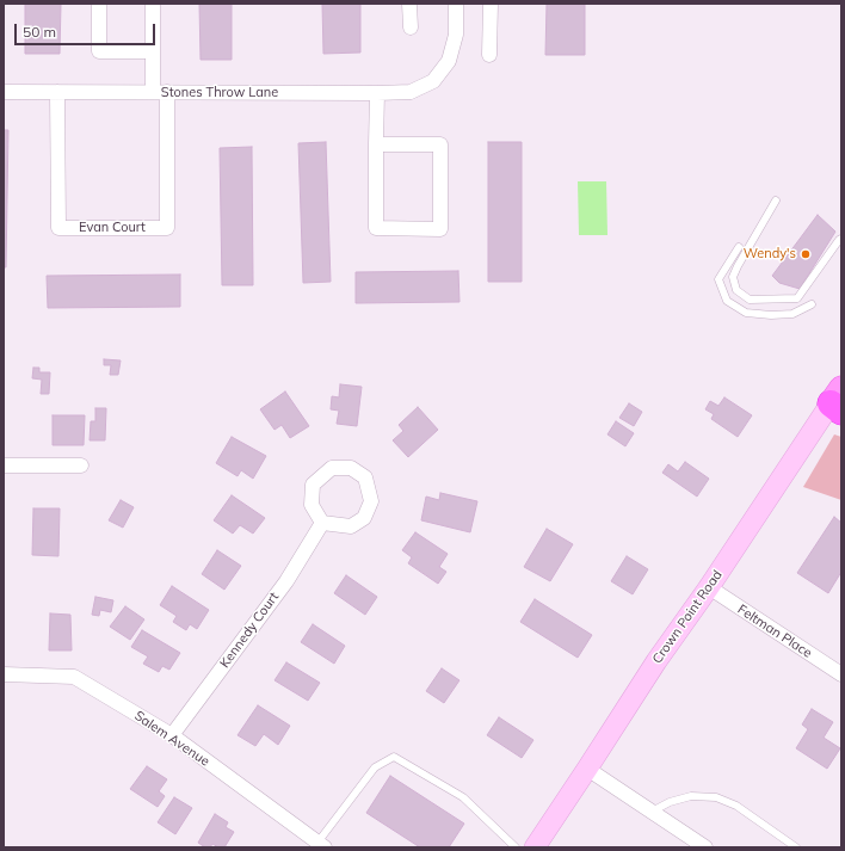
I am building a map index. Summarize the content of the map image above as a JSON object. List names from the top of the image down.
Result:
{
  "streets": {
    "main road": ["Crown Point Road"],
    "street": [
      "Stones Throw Lane",
      "Evan Court",
      "Kennedy Court",
      "Feltman Place",
      "Salem Avenue"
    ]
  },
  "crossings": [
    ["Stones Throw Lane", "Evan Court"],
    ["Crown Point Road", "Feltman Place"],
    ["Kennedy Court", "Salem Avenue"]
  ],
  "places": ["Wendy's"],
  "scale_bar": "50 m"
}
